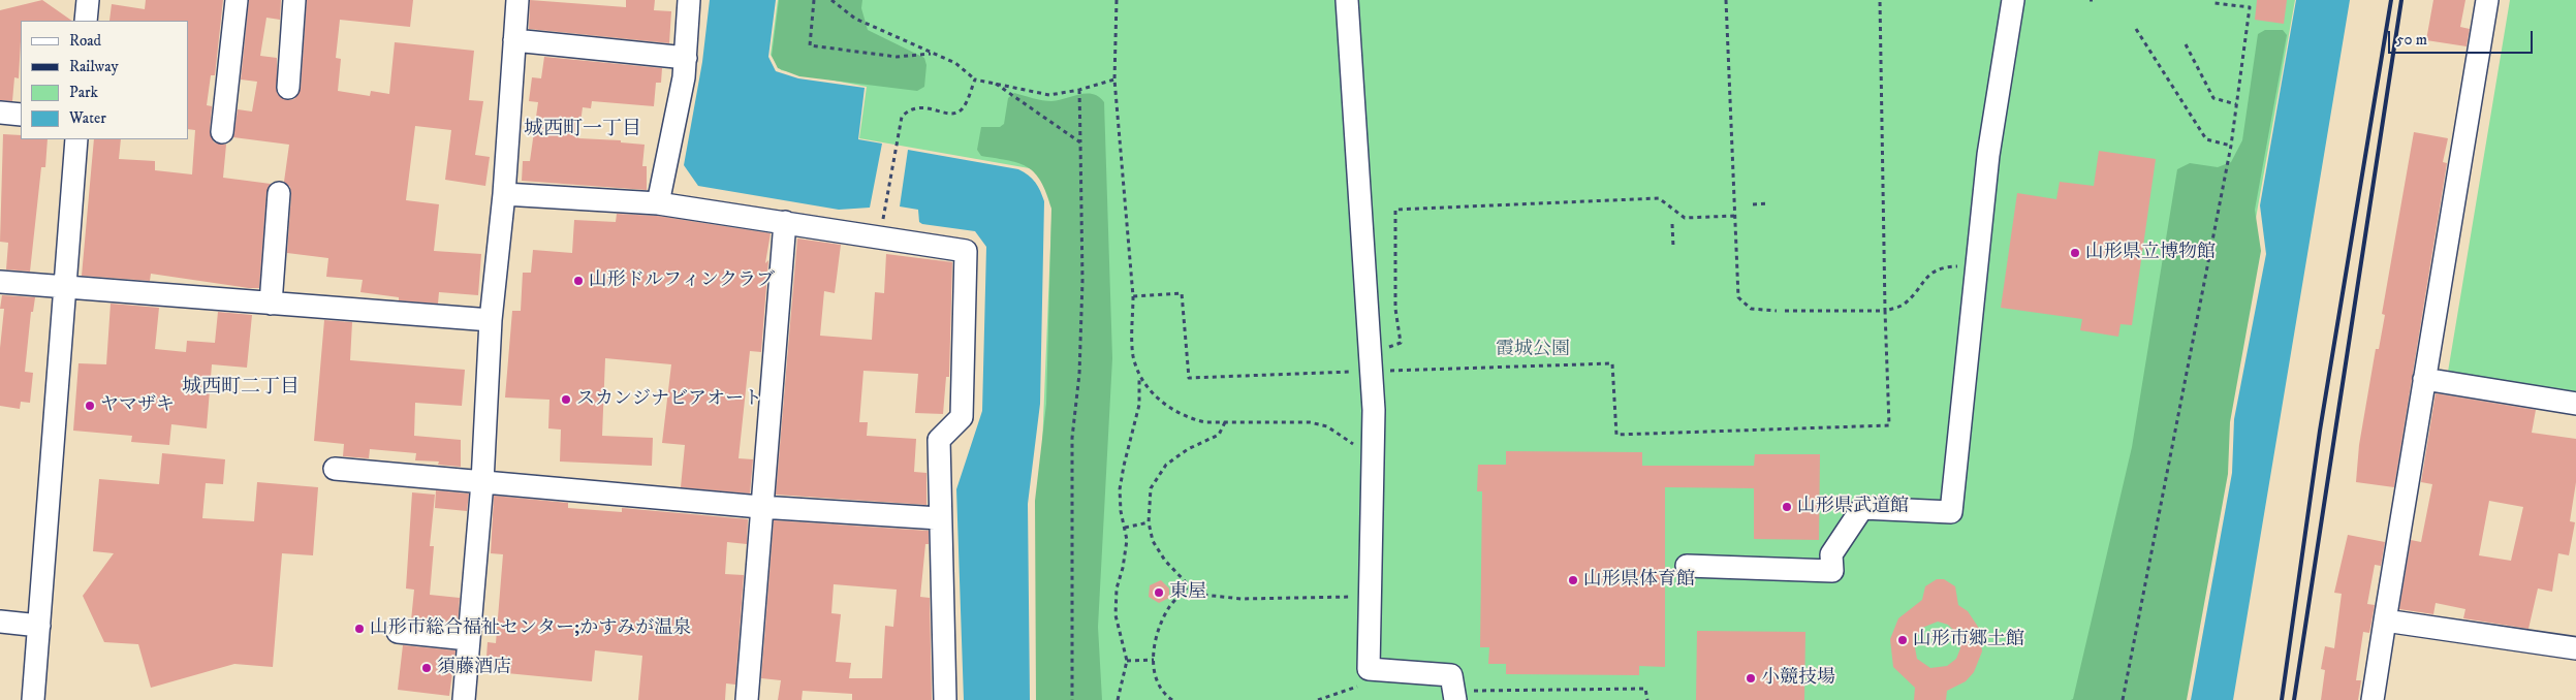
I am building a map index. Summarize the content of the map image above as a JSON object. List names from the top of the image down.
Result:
{
  "districts": ["城西町一丁目", "城西町二丁目"],
  "parks": ["霞城公園"],
  "places": [
    "山形県立博物館",
    "山形ドルフィンクラブ",
    "スカンジナビアオート",
    "ヤマザキ",
    "山形県武道館",
    "山形県体育館",
    "東屋",
    "山形市総合福祉センター;かすみが温泉",
    "山形市郷土館",
    "須藤酒店",
    "小競技場"
  ],
  "legend": [
    "Road",
    "Railway",
    "Park",
    "Water"
  ],
  "scale_bar": "50 m"
}
